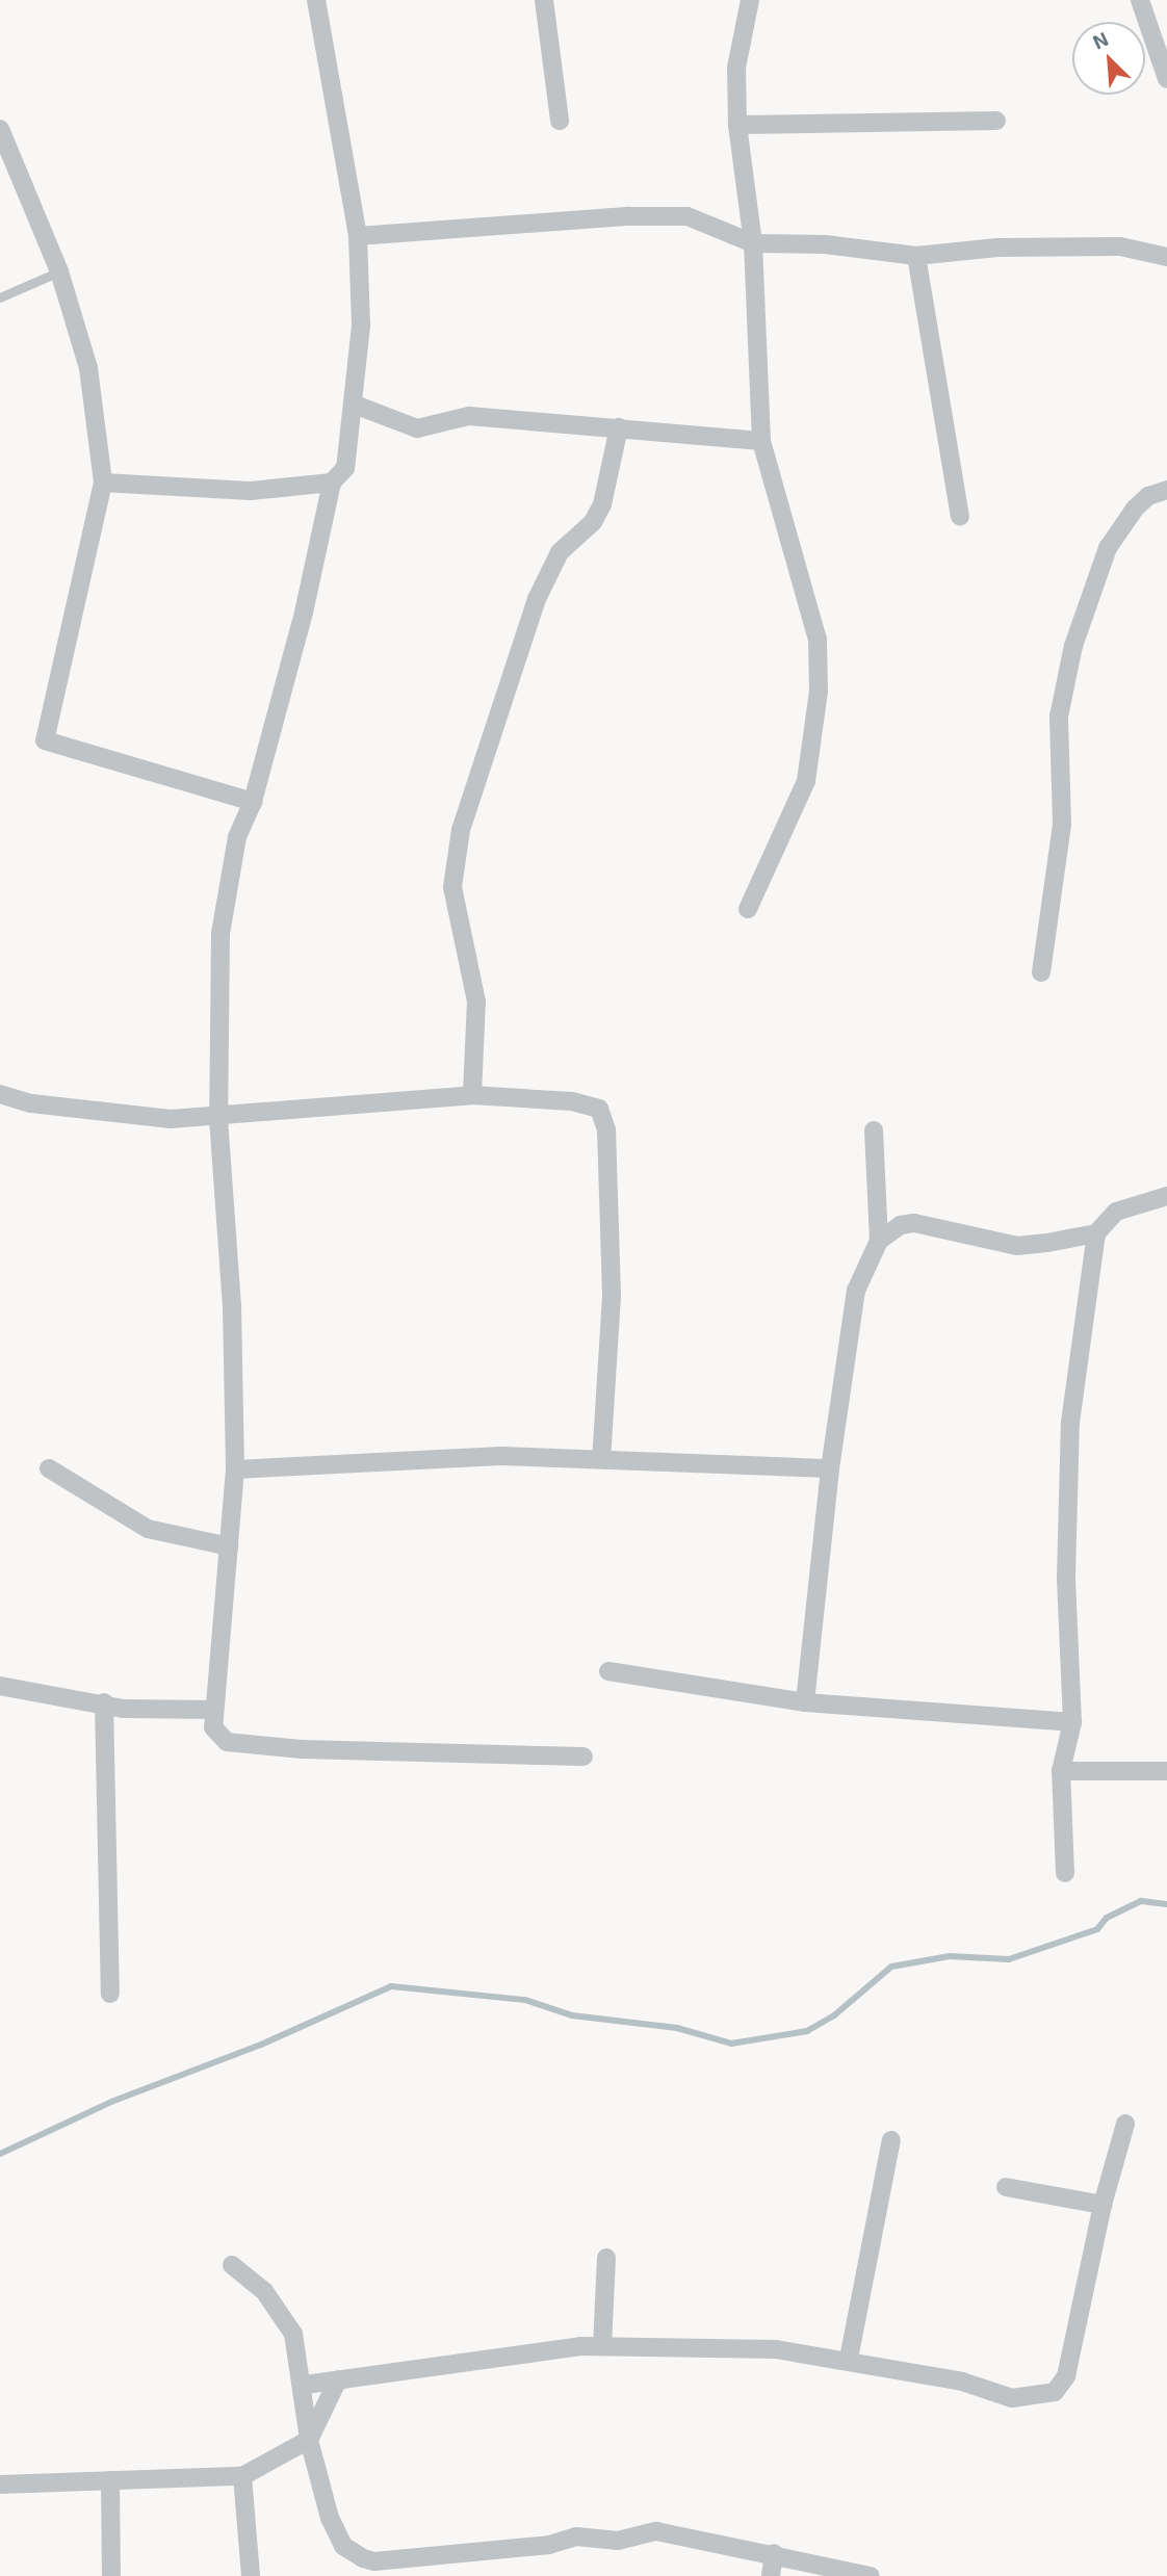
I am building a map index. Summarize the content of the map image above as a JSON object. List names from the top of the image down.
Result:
{
  "north": "top left"
}
